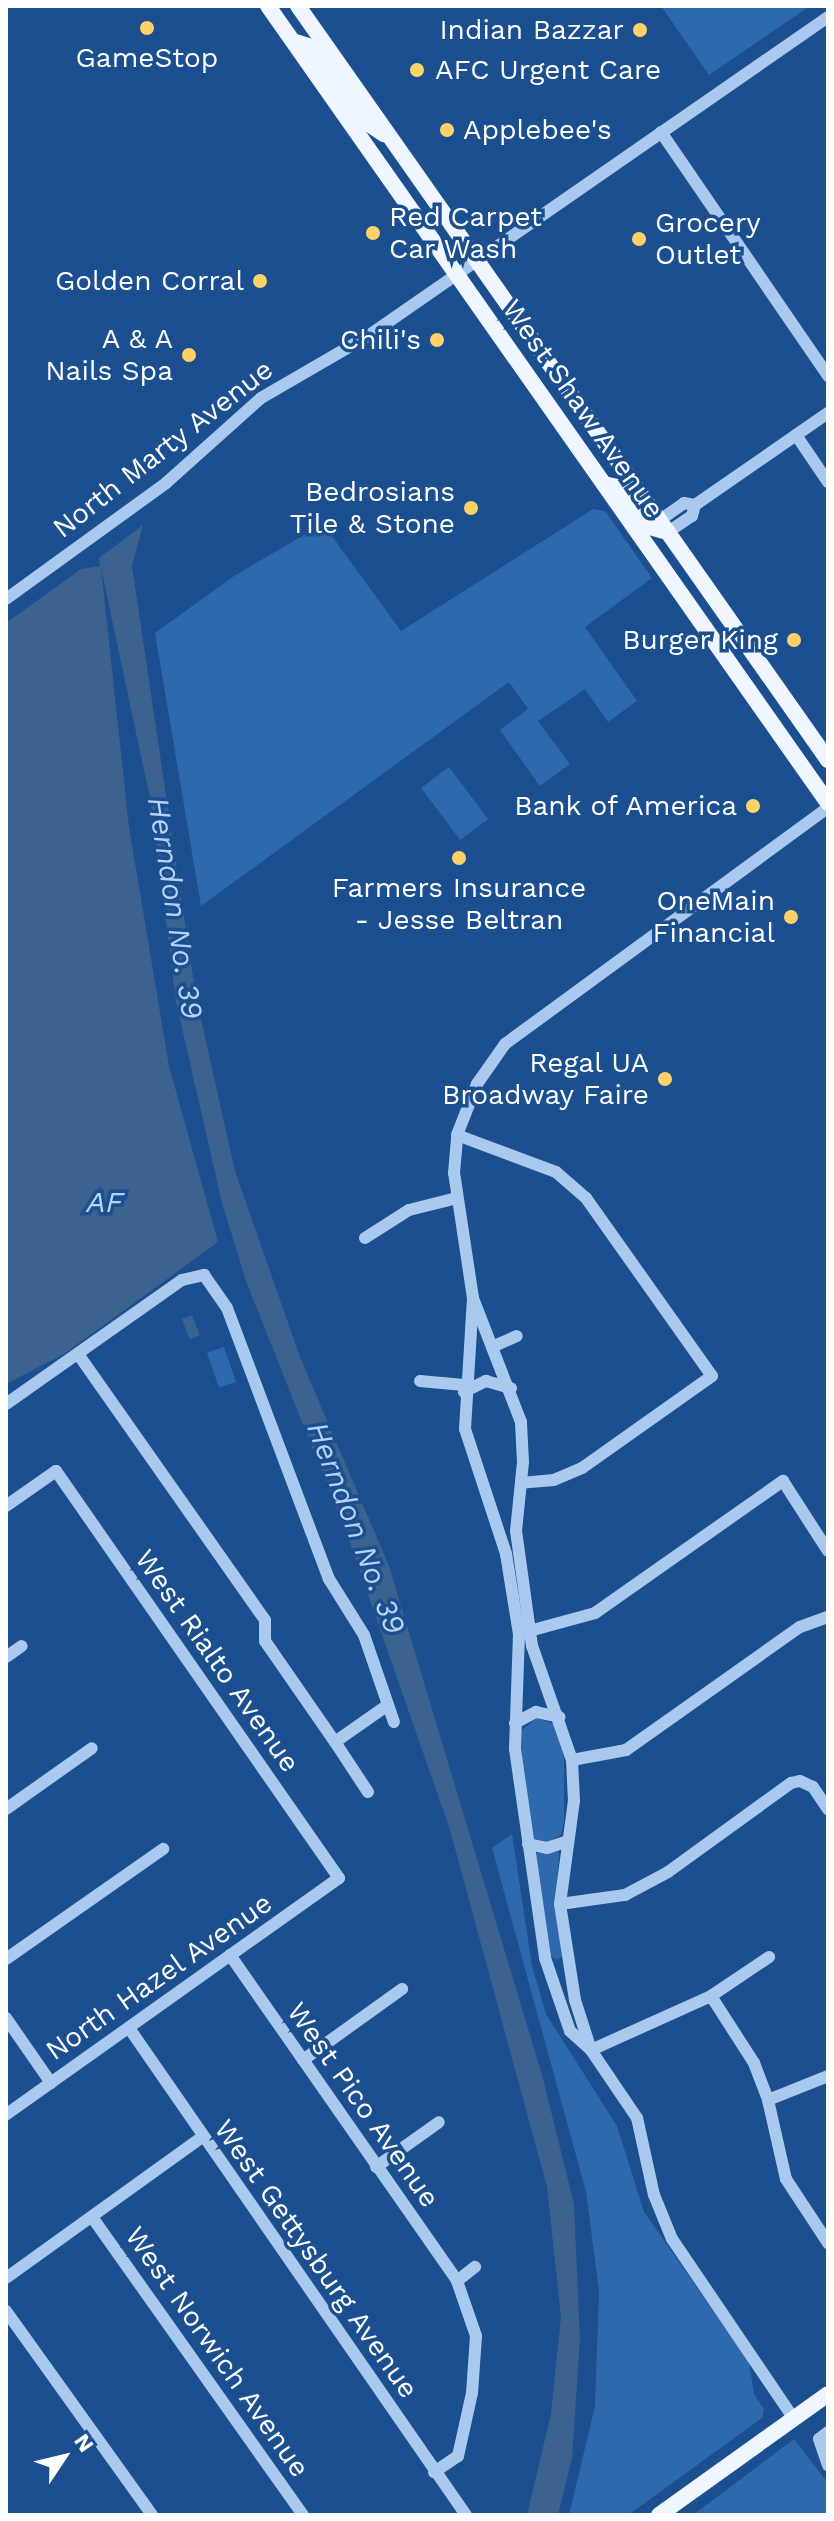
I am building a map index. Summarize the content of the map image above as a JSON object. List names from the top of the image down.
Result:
{
  "streets": {
    "main road": ["West Shaw Avenue"],
    "street": [
      "North Marty Avenue",
      "West Rialto Avenue",
      "North Hazel Avenue",
      "West Pico Avenue",
      "West Gettysburg Avenue",
      "West Norwich Avenue"
    ]
  },
  "crossings": [
    ["West Shaw Avenue", "North Marty Avenue"],
    ["West Rialto Avenue", "North Hazel Avenue"],
    ["North Hazel Avenue", "West Pico Avenue"],
    ["North Hazel Avenue", "West Gettysburg Avenue"],
    ["West Pico Avenue", "West Gettysburg Avenue"]
  ],
  "water": ["Herndon No. 39", "AF"],
  "places": [
    "GameStop",
    "Indian Bazzar",
    "AFC Urgent Care",
    "Applebee's",
    "Red Carpet Car Wash",
    "Grocery Outlet",
    "Golden Corral",
    "Chili's",
    "A & A Nails Spa",
    "Bedrosians Tile & Stone",
    "Burger King",
    "Bank of America",
    "Farmers Insurance - Jesse Beltran",
    "OneMain Financial",
    "Regal UA Broadway Faire"
  ],
  "north": "top right"
}
